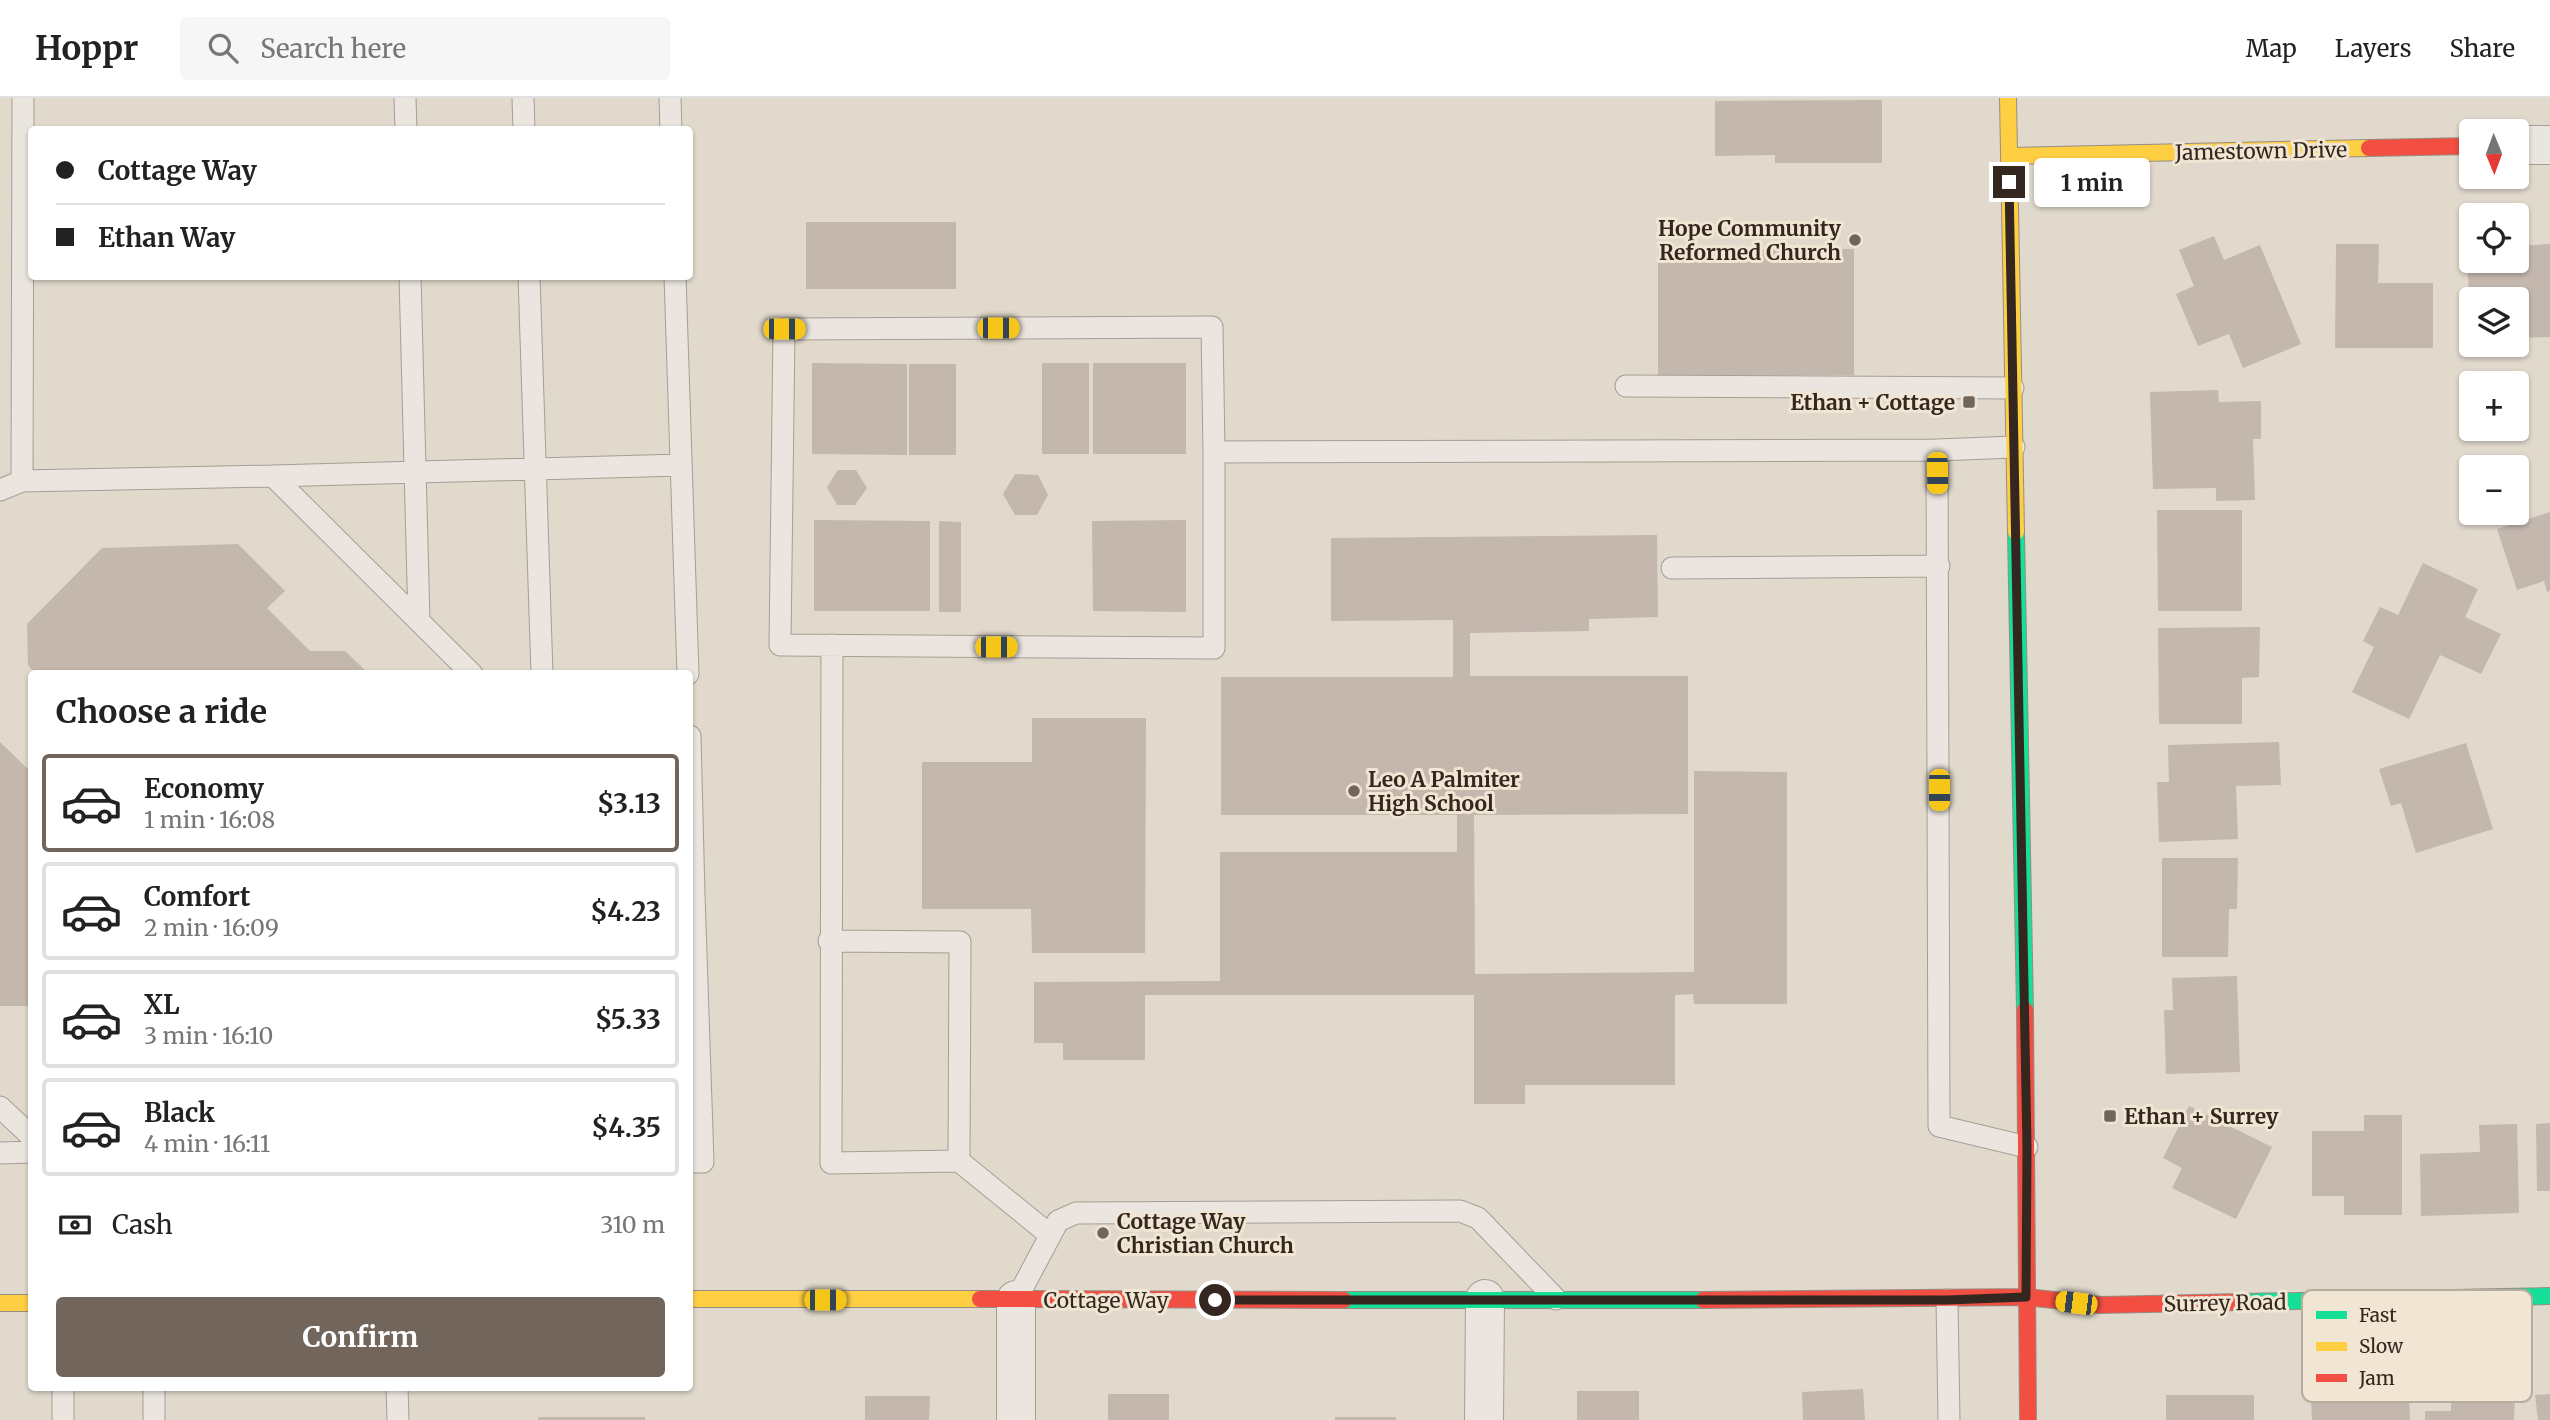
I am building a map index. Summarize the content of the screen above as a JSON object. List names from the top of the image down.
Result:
{
  "streets": {
    "street": ["Jamestown Drive", "Cottage Way", "Surrey Road"]
  },
  "crossings": [
    ["Cottage Way", "Surrey Road"]
  ],
  "places": {
    "other": ["Hope Community Reformed Church", "Leo A Palmiter High School", "Cottage Way Christian Church"],
    "transit": ["Ethan + Cottage", "Ethan + Surrey"]
  },
  "legend": ["Fast", "Slow", "Jam"],
  "north": "bottom",
  "page": {
    "header": "Hoppr",
    "search": "Search here",
    "nav": ["Map", "Layers", "Share"],
    "map_buttons": ["+", "−"],
    "banner": ["Cottage Way", "Ethan Way"],
    "bubble": "1 min",
    "heading": "Choose a ride",
    "list": [
      {
        "name": "Economy",
        "note": "1 min · 16:08",
        "value": "$3.13"
      },
      {
        "name": "Comfort",
        "note": "2 min · 16:09",
        "value": "$4.23"
      },
      {
        "name": "XL",
        "note": "3 min · 16:10",
        "value": "$5.33"
      },
      {
        "name": "Black",
        "note": "4 min · 16:11",
        "value": "$4.35"
      }
    ],
    "pay": ["Cash", "310 m"],
    "buttons": "Confirm"
  }
}
